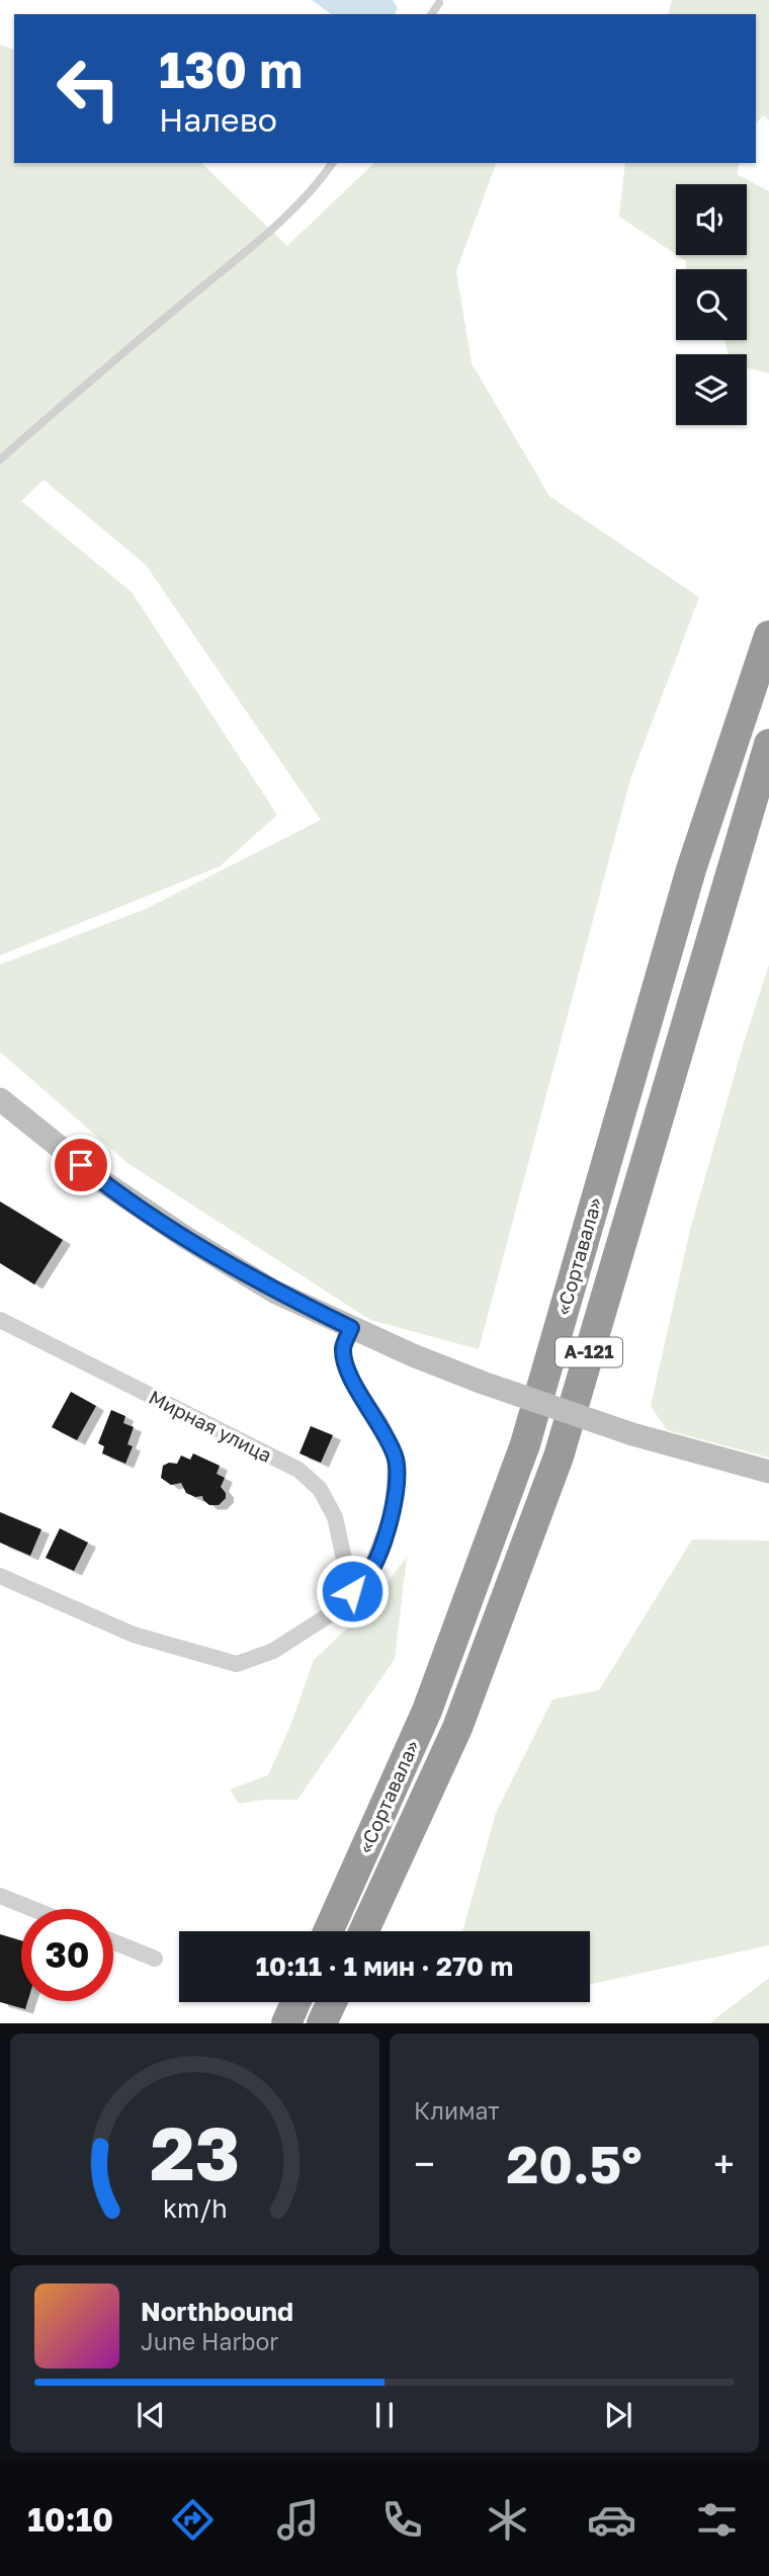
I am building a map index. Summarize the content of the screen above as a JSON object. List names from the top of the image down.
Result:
{
  "streets": {
    "highway": ["«Сортавала»", "А-121"],
    "street": ["Мирная улица"]
  },
  "page": {
    "turn": ["130 m", "Налево"],
    "limit": "30",
    "trip": "10:11 · 1 мин · 270 m",
    "tile": "Климат",
    "heat": ["−", "20.5°", "+"],
    "song": ["Northbound", "June Harbor"],
    "tabs": "10:10",
    "gauge": ["23", "km/h"]
  }
}
